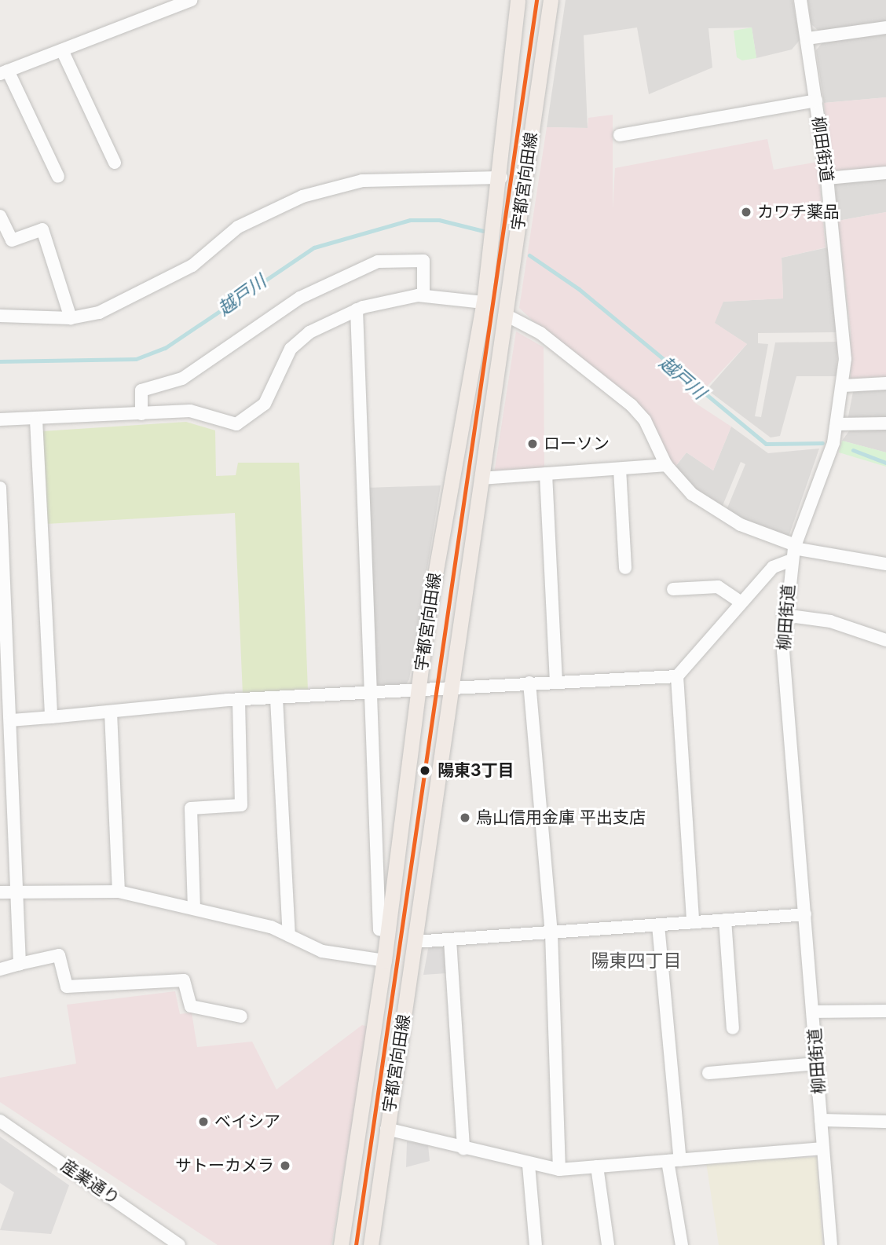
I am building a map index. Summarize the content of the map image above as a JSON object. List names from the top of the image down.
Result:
{
  "streets": {
    "main road": ["宇都宮向田線"],
    "street": ["柳田街道", "産業通り"]
  },
  "districts": ["陽東四丁目"],
  "water": ["越戸川"],
  "places": [
    "カワチ薬品",
    "ローソン",
    "陽東3丁目",
    "烏山信用金庫 平出支店",
    "ベイシア",
    "サトーカメラ"
  ]
}
